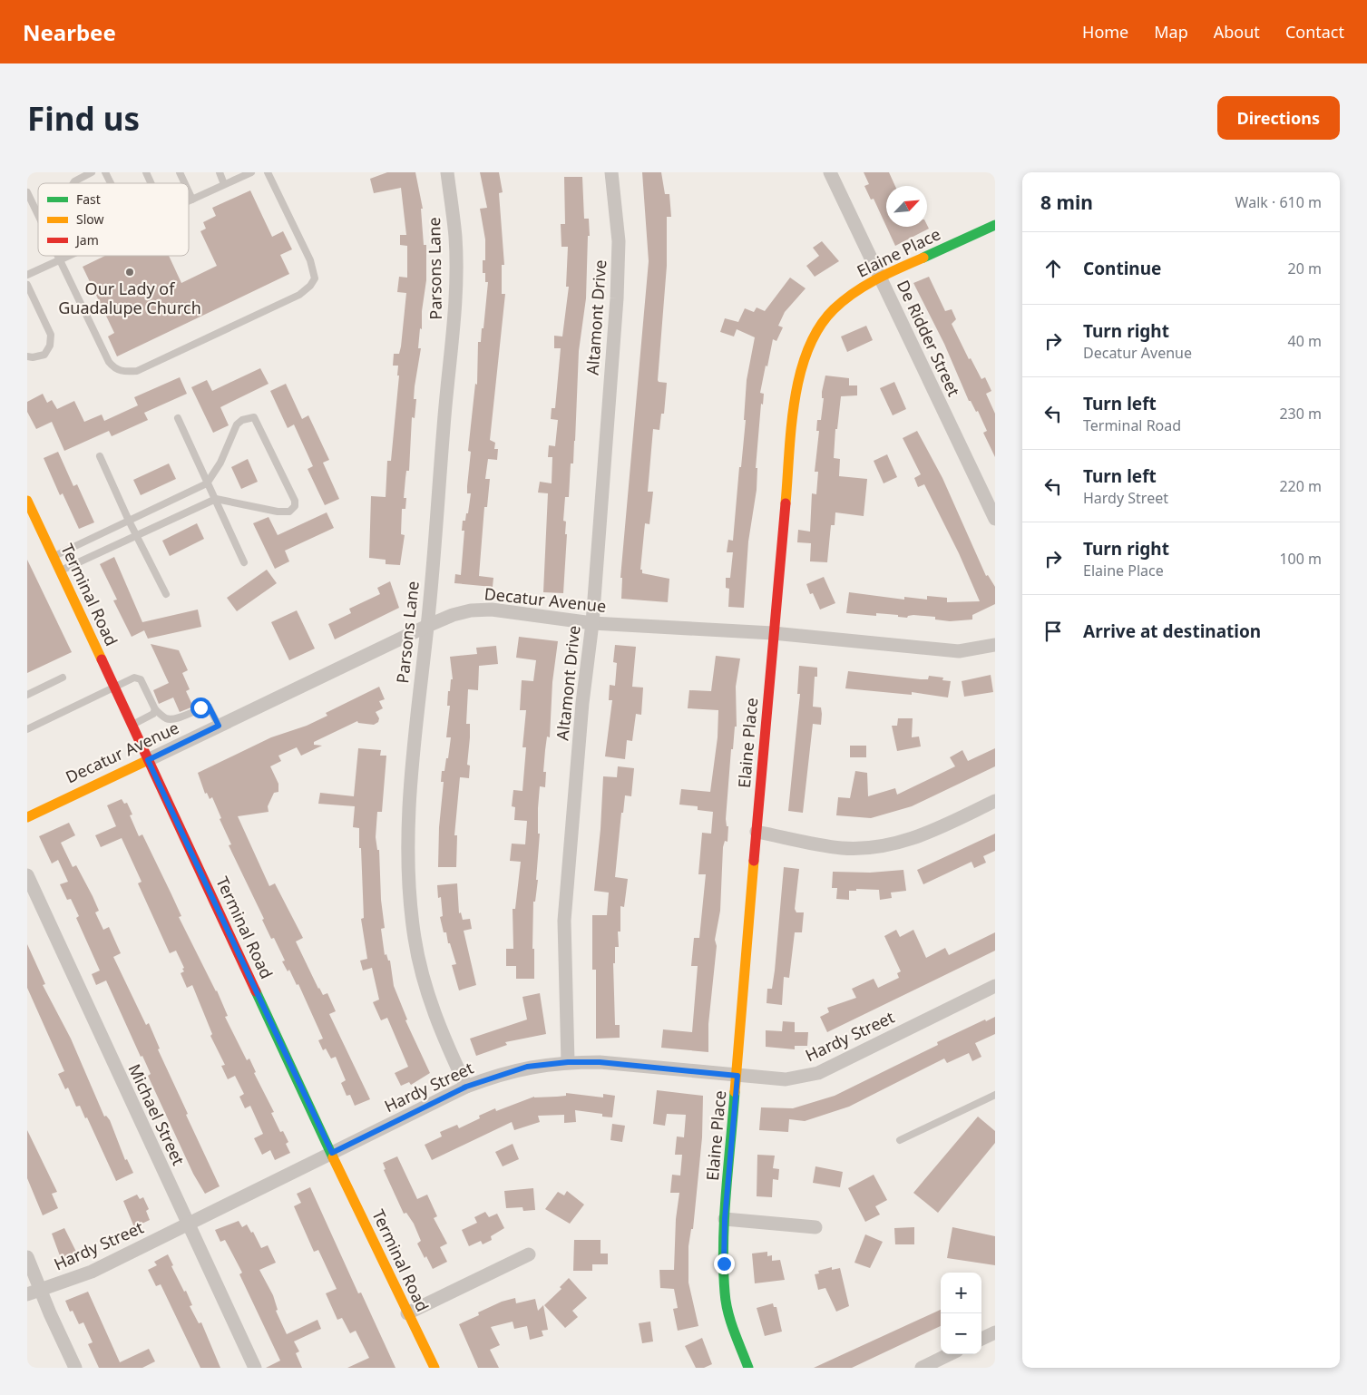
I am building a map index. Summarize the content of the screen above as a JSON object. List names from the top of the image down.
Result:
{
  "streets": {
    "street": [
      "Elaine Place",
      "Parsons Lane",
      "Altamont Drive",
      "De Ridder Street",
      "Terminal Road",
      "Decatur Avenue",
      "Hardy Street",
      "Michael Street"
    ]
  },
  "crossings": [
    ["Elaine Place", "De Ridder Street"],
    ["Elaine Place", "Decatur Avenue"],
    ["Elaine Place", "Hardy Street"],
    ["Parsons Lane", "Decatur Avenue"],
    ["Parsons Lane", "Hardy Street"],
    ["Altamont Drive", "Decatur Avenue"],
    ["Altamont Drive", "Hardy Street"],
    ["Terminal Road", "Decatur Avenue"],
    ["Terminal Road", "Hardy Street"],
    ["Hardy Street", "Michael Street"]
  ],
  "places": ["Our Lady of Guadalupe Church"],
  "legend": ["Fast", "Slow", "Jam"],
  "north": "top right",
  "page": {
    "header": "Nearbee",
    "nav": [
      "Home",
      "Map",
      "About",
      "Contact"
    ],
    "buttons": "Directions",
    "title": "Find us",
    "heading": ["8 min", "Walk · 610 m"],
    "list": [
      ["Continue", "20 m"],
      ["Turn right", "Decatur Avenue", "40 m"],
      ["Turn left", "Terminal Road", "230 m"],
      ["Turn left", "Hardy Street", "220 m"],
      ["Turn right", "Elaine Place", "100 m"],
      "Arrive at destination"
    ],
    "map_buttons": ["+", "−"]
  }
}
